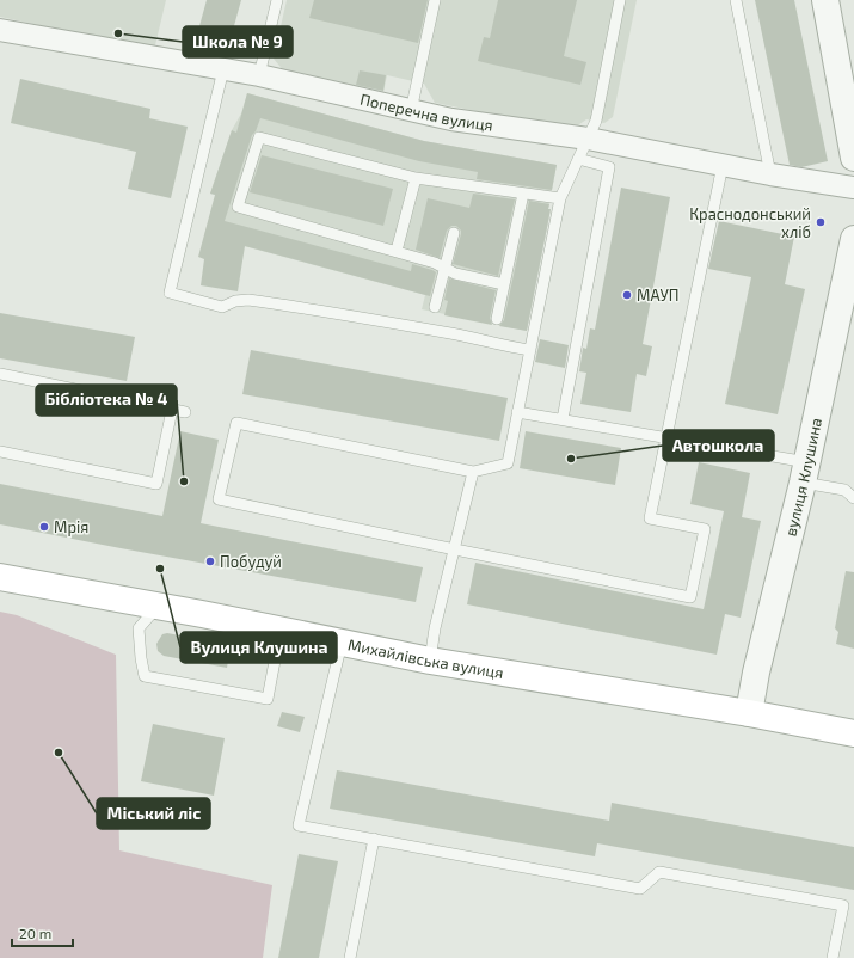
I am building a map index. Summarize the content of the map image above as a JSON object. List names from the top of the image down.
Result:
{
  "streets": {
    "main road": ["Михайлівська вулиця"],
    "street": ["Поперечна вулиця", "вулиця Клушина"]
  },
  "crossings": [
    ["вулиця Клушина", "Михайлівська вулиця"]
  ],
  "places": [
    "Школа № 9",
    "Краснодонський хліб",
    "МАУП",
    "Автошкола",
    "Бібліотека № 4",
    "Мрія",
    "Побудуй",
    "Вулиця Клушина",
    "Міський ліс"
  ],
  "scale_bar": "20 m"
}
